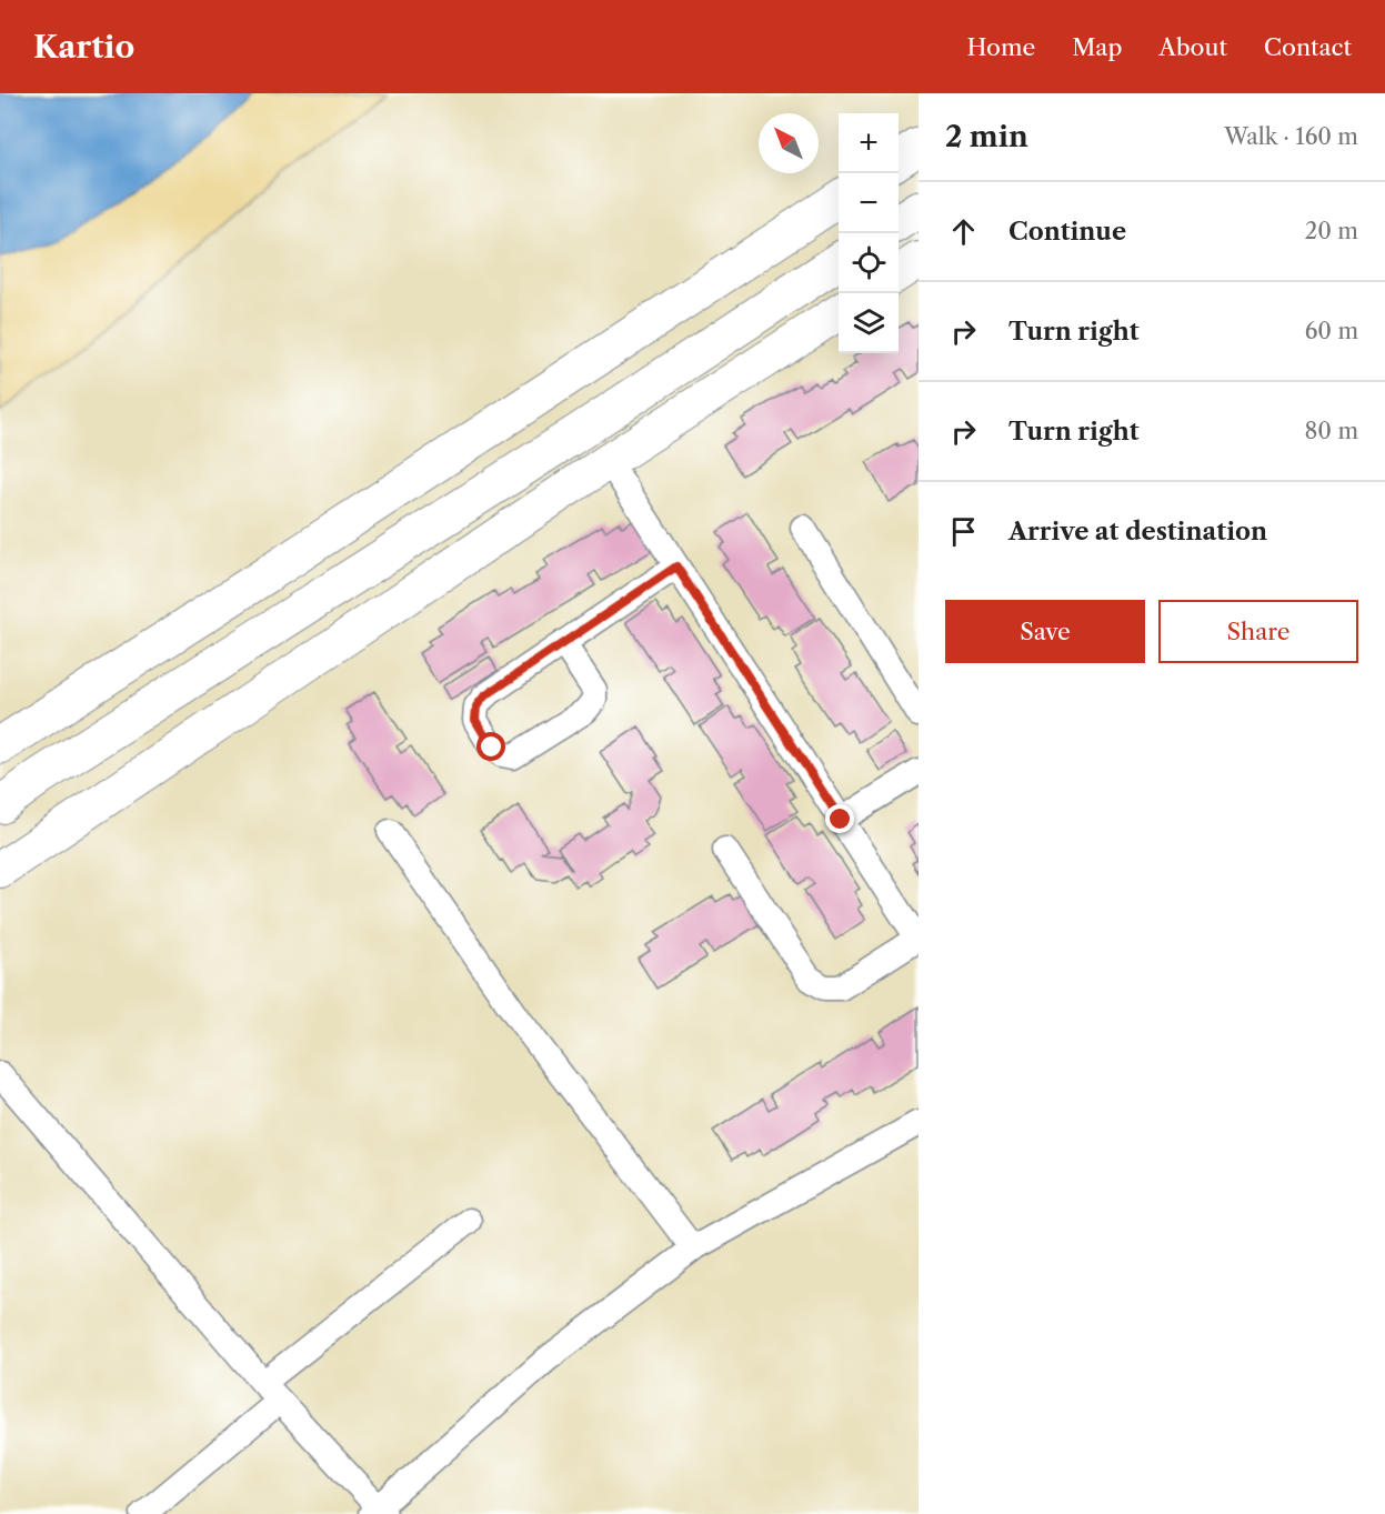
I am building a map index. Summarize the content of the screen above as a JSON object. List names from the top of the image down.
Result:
{
  "north": "top left",
  "page": {
    "header": "Kartio",
    "nav": [
      "Home",
      "Map",
      "About",
      "Contact"
    ],
    "heading": ["2 min", "Walk · 160 m"],
    "map_buttons": ["+", "−"],
    "list": [
      ["Continue", "20 m"],
      ["Turn right", "60 m"],
      ["Turn right", "80 m"],
      "Arrive at destination"
    ],
    "buttons": ["Save", "Share"]
  }
}
